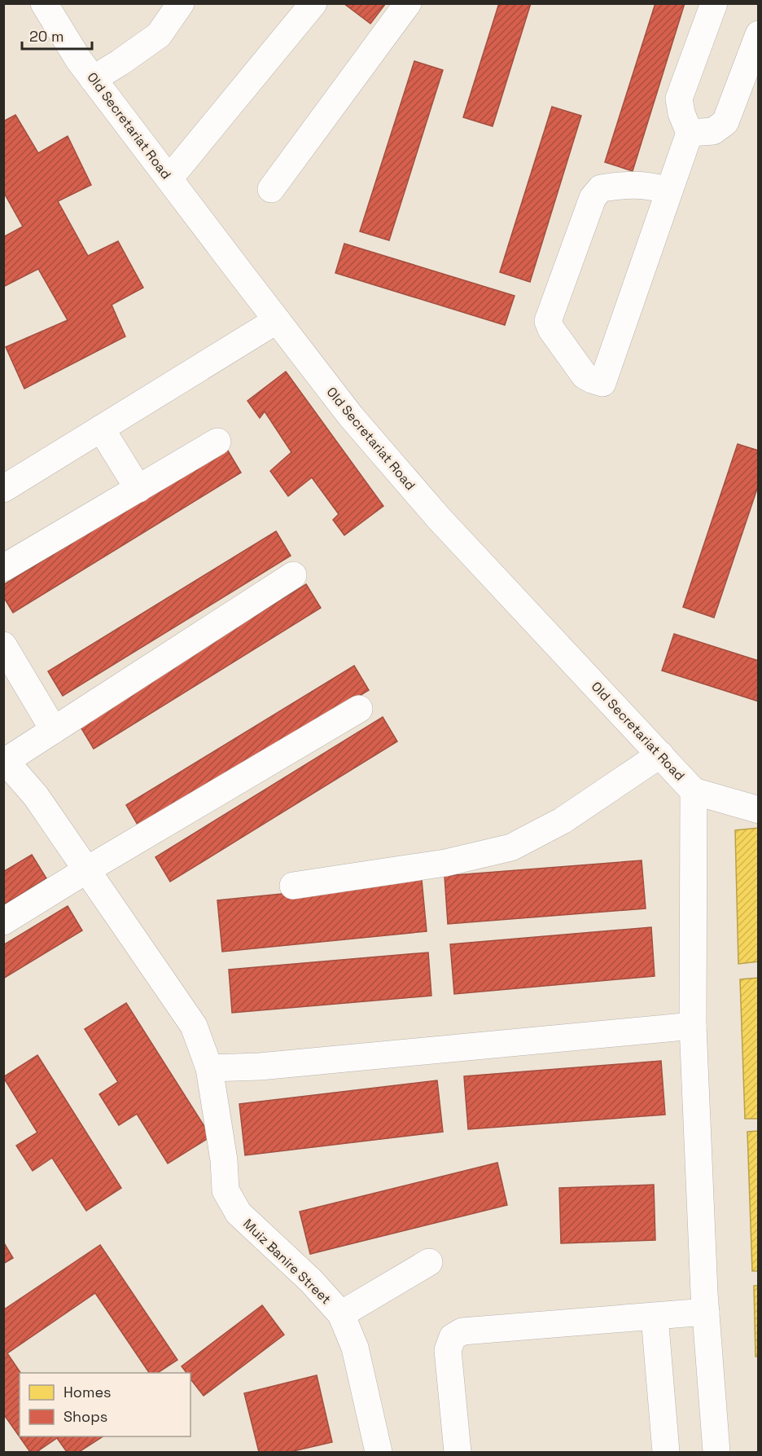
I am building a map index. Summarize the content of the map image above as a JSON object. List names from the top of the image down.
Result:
{
  "streets": {
    "street": ["Old Secretariat Road", "Muiz Banire Street"]
  },
  "legend": ["Homes", "Shops"],
  "scale_bar": "20 m"
}
